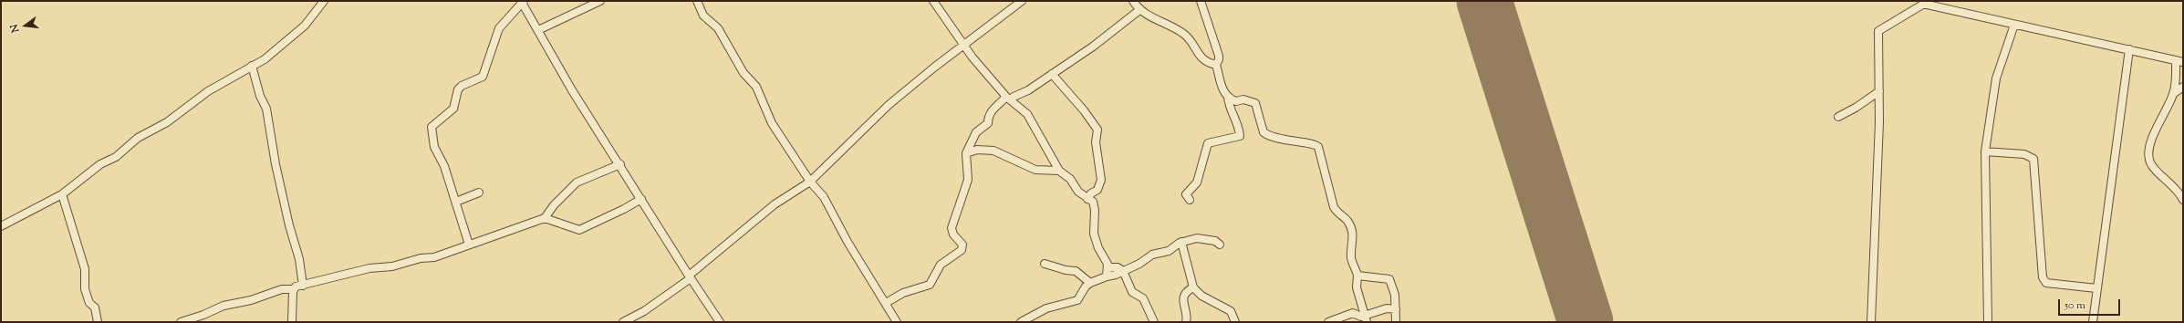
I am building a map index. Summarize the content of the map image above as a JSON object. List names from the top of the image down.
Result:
{
  "scale_bar": "50 m",
  "north": "left"
}
